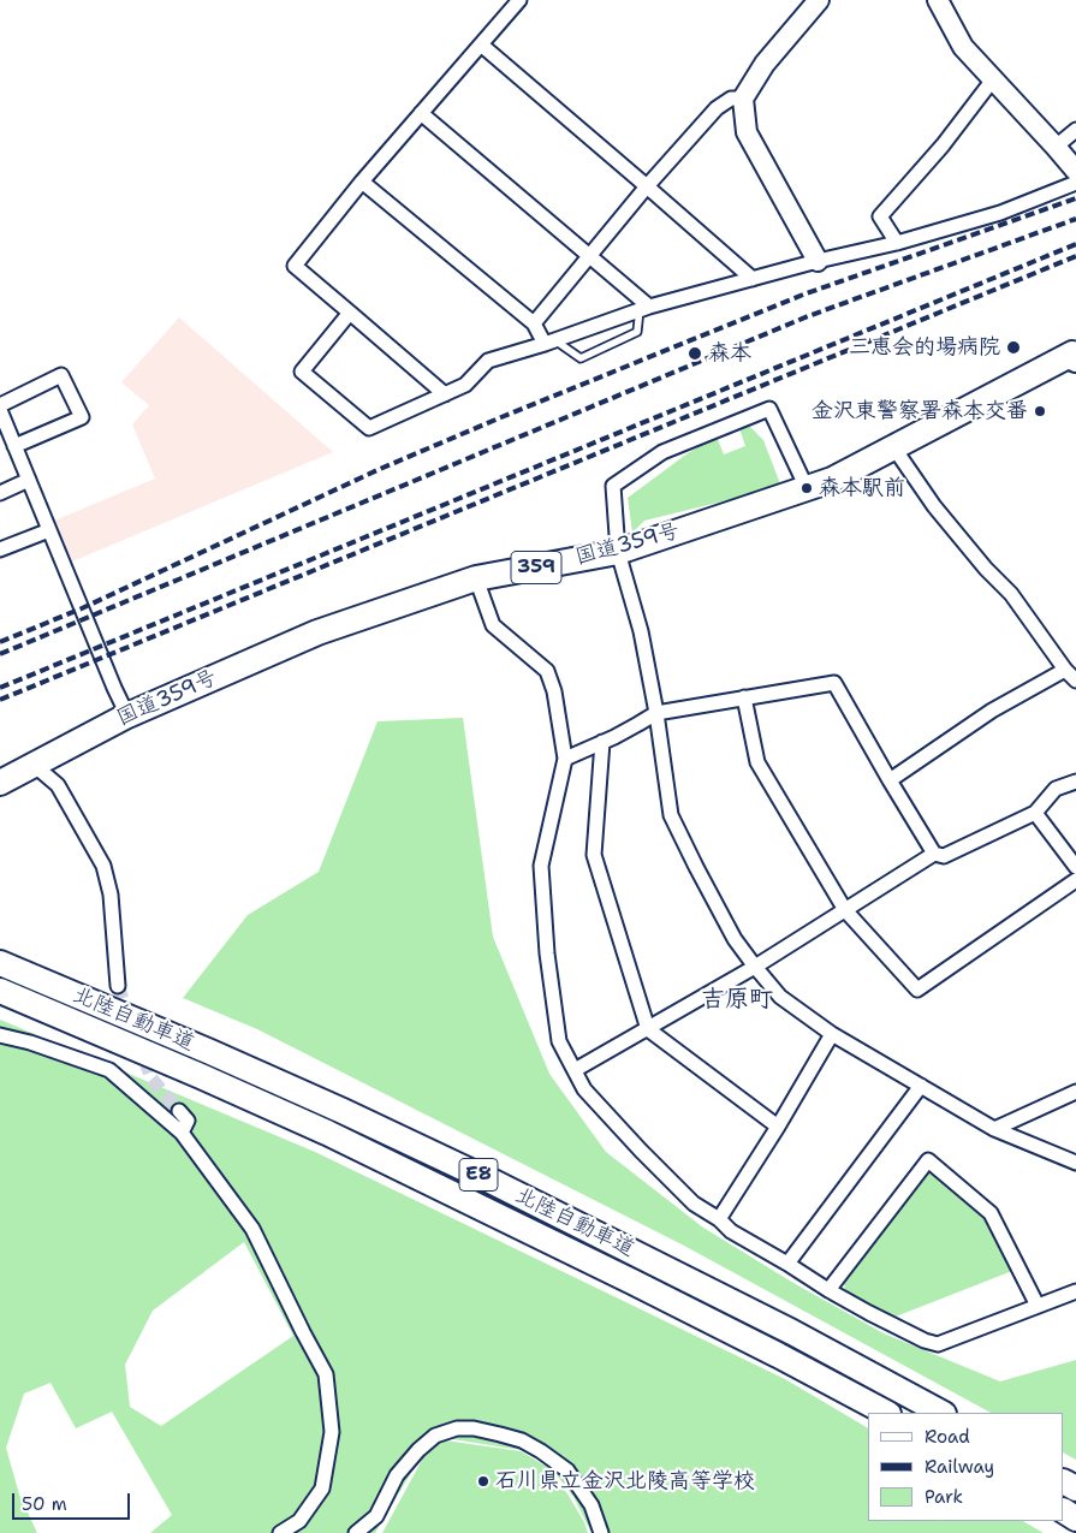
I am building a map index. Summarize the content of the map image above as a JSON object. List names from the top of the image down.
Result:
{
  "streets": {
    "highway": [
      "国道359号",
      "359",
      "北陸自動車道",
      "E8"
    ]
  },
  "districts": ["吉原町"],
  "places": [
    "三恵会的場病院",
    "森本",
    "金沢東警察署森本交番",
    "森本駅前",
    "石川県立金沢北陵高等学校"
  ],
  "legend": ["Road", "Railway", "Park"],
  "scale_bar": "50 m"
}
